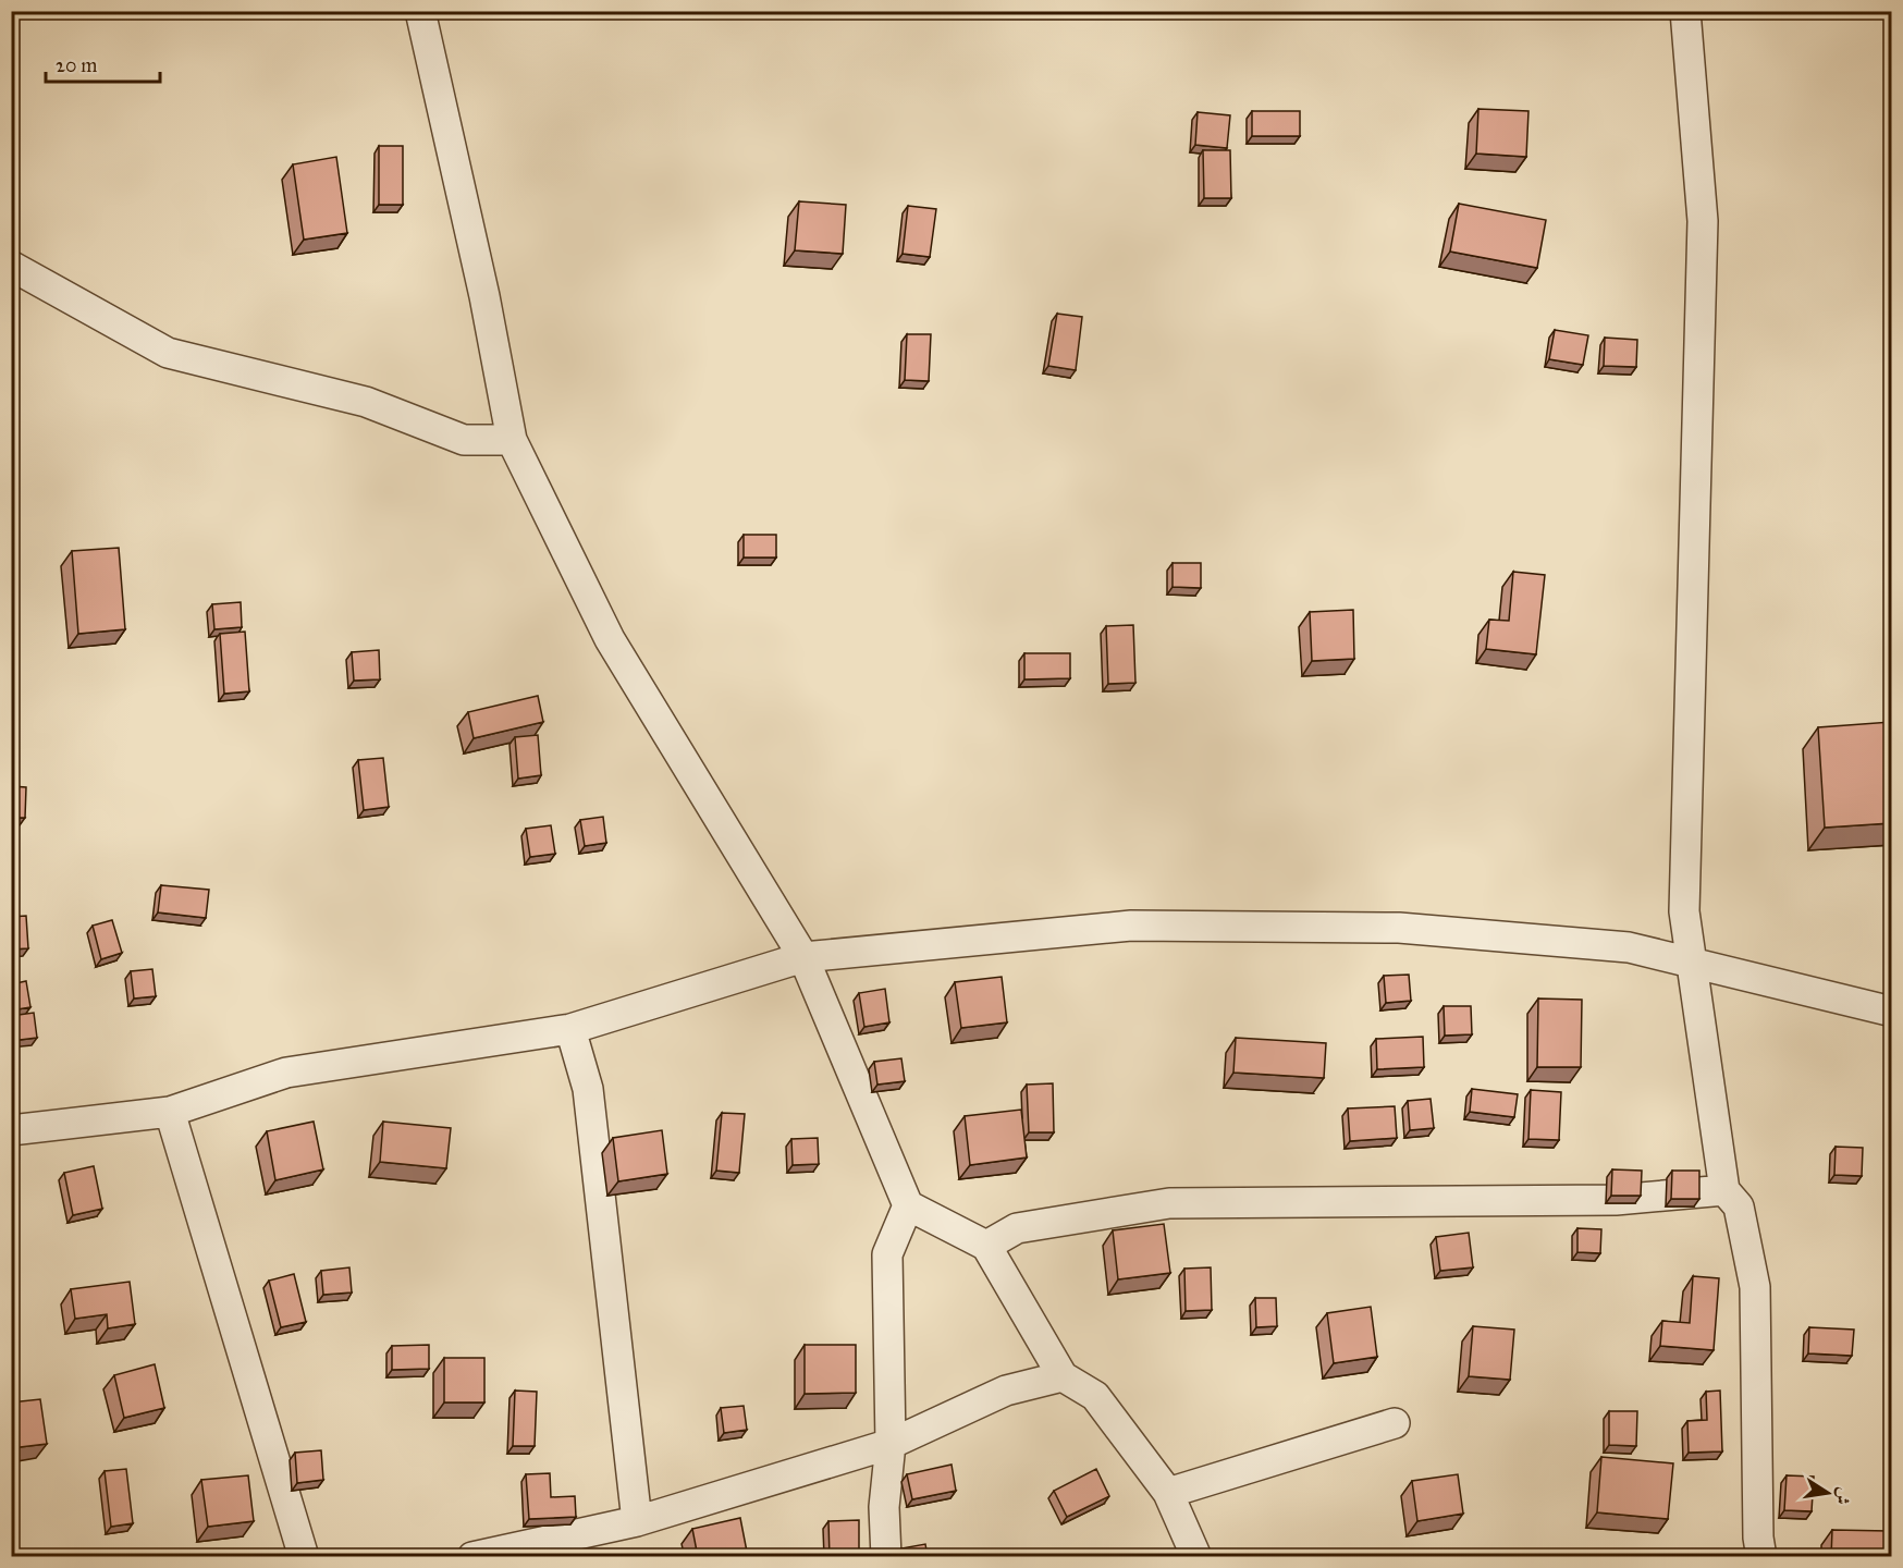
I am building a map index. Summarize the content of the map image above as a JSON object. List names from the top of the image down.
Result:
{
  "scale_bar": "20 m",
  "north": "right"
}
